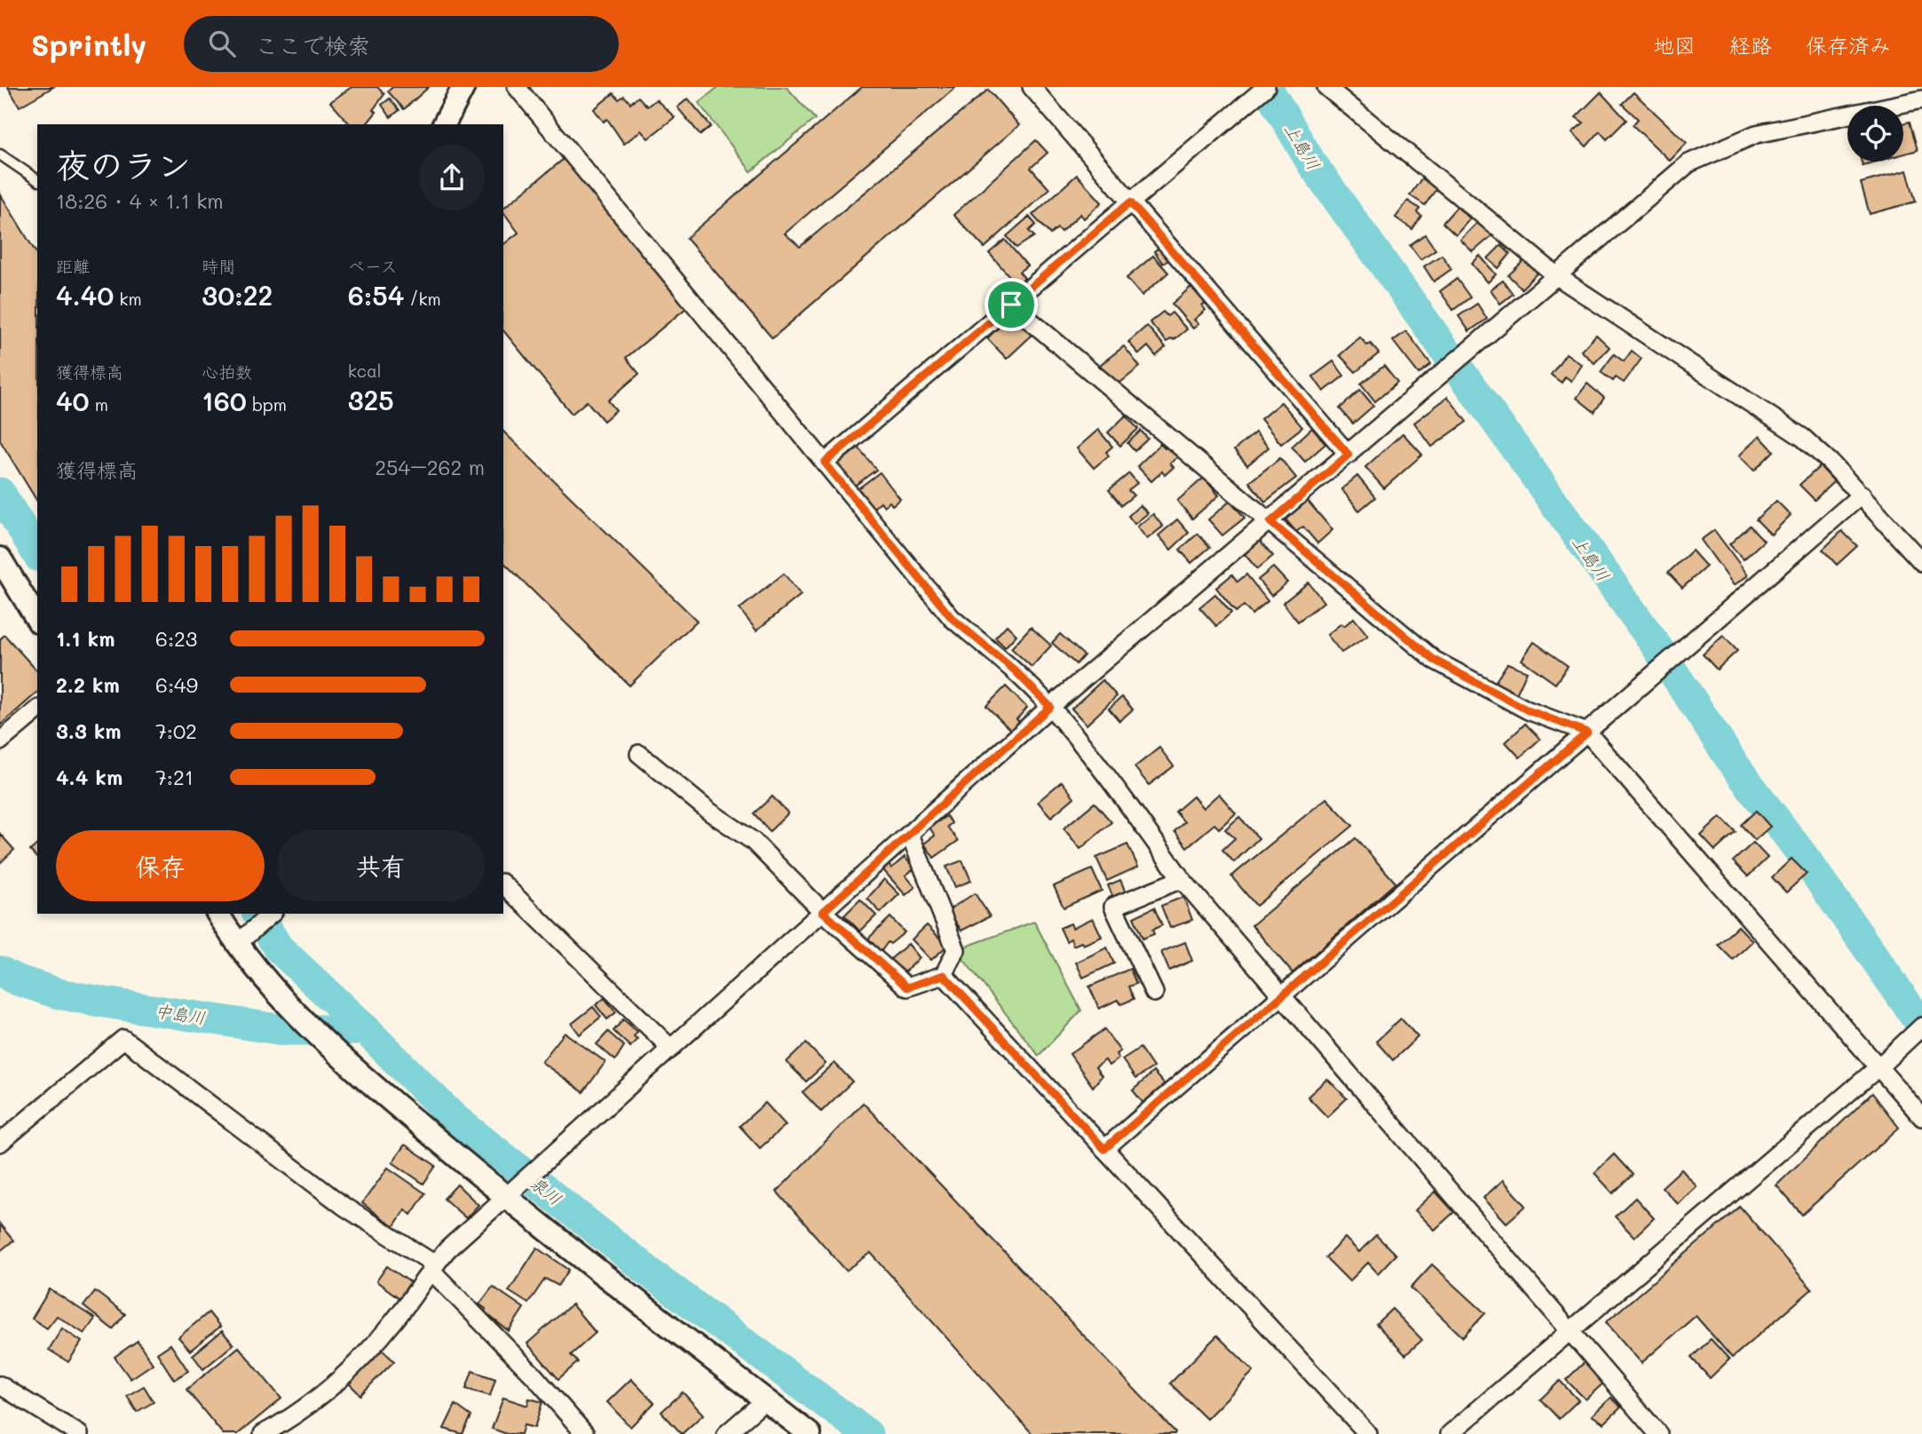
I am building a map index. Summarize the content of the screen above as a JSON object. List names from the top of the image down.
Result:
{
  "water": ["上島川", "中島川", "泉川"],
  "page": {
    "header": "Sprintly",
    "search": "ここで検索",
    "nav": ["地図", "経路", "保存済み"],
    "heading": ["夜のラン", "18:26 · 4 × 1.1 km"],
    "stats": [
      ["距離", "4.40 km"],
      ["時間", "30:22"],
      ["ペース", "6:54 /km"],
      ["獲得標高", "40 m"],
      ["心拍数", "160 bpm"],
      ["kcal", "325"]
    ],
    "chart": ["獲得標高", "254–262 m"],
    "list": [
      {
        "name": "1.1 km",
        "note": "6:23"
      },
      {
        "name": "2.2 km",
        "note": "6:49"
      },
      {
        "name": "3.3 km",
        "note": "7:02"
      },
      {
        "name": "4.4 km",
        "note": "7:21"
      }
    ],
    "buttons": ["保存", "共有"]
  }
}
